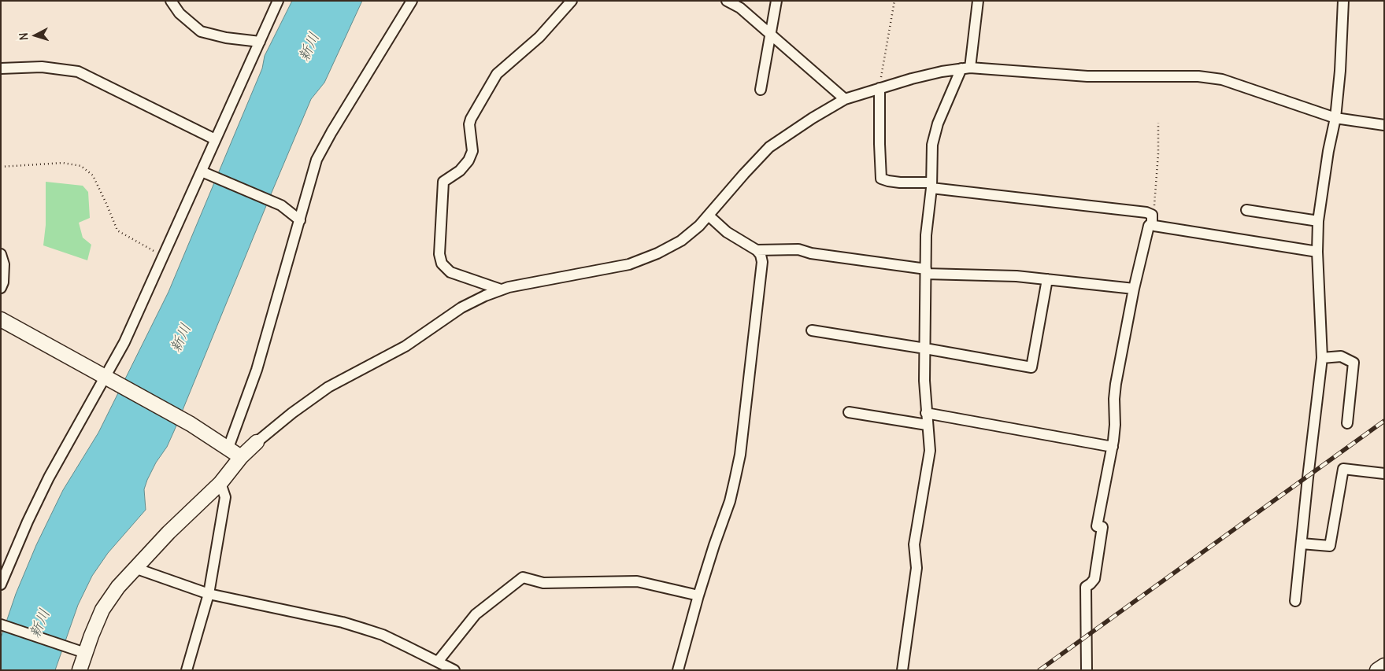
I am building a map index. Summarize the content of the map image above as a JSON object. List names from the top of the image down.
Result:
{
  "water": ["新川"],
  "north": "left"
}
